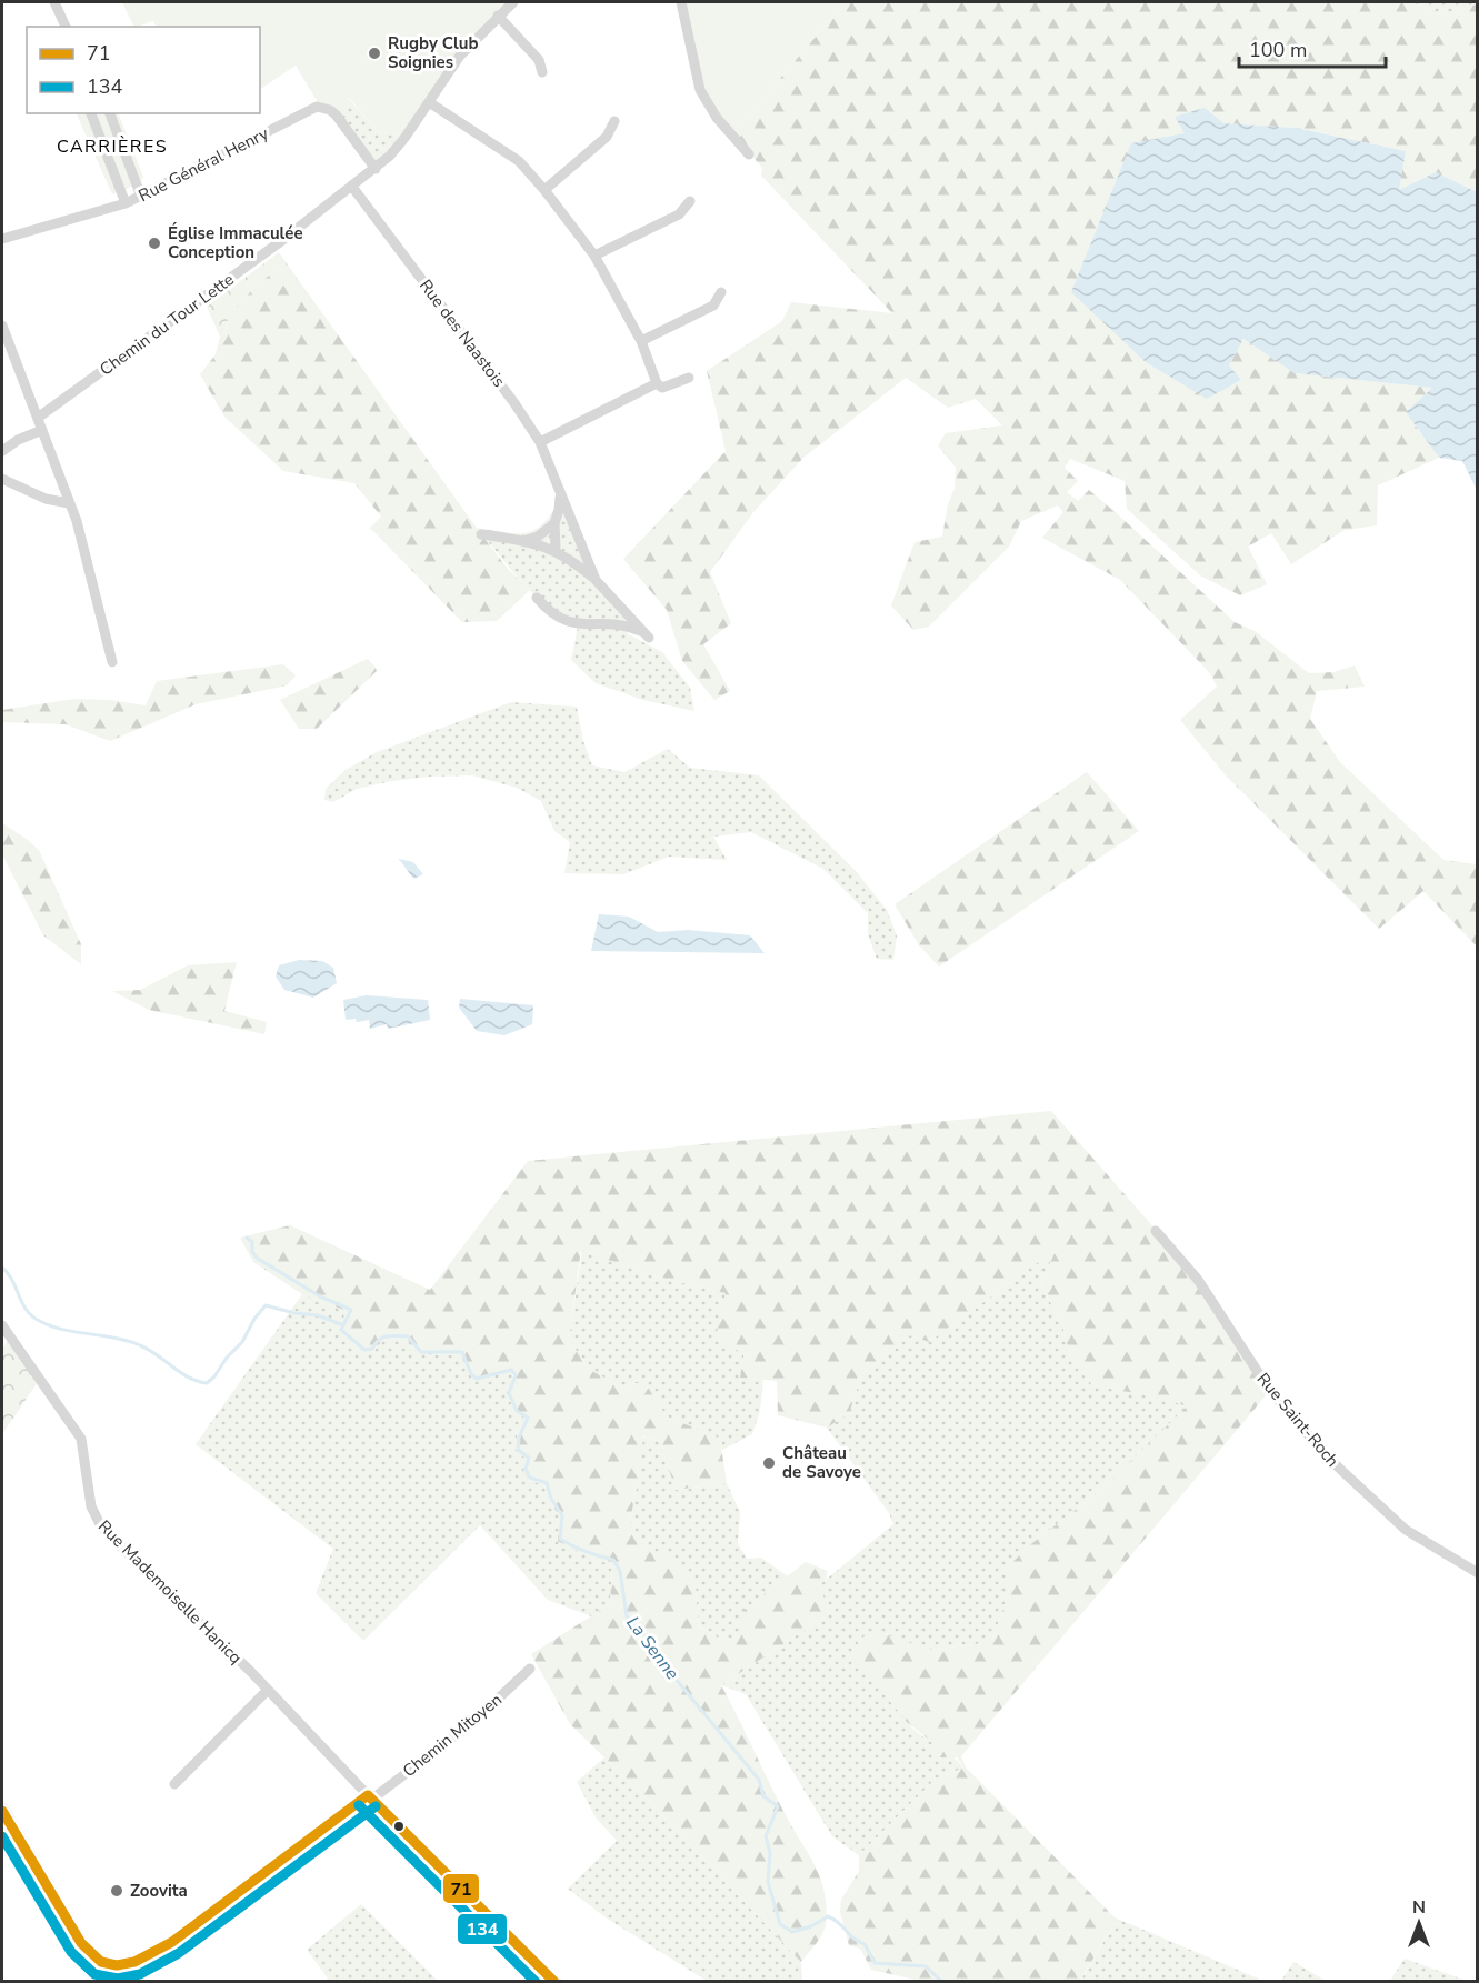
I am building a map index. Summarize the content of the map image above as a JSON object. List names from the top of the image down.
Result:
{
  "streets": {
    "street": [
      "Rue Général Henry",
      "Chemin du Tour Lette",
      "Rue des Naastois",
      "Rue Saint-Roch",
      "Rue Mademoiselle Hanicq",
      "Chemin Mitoyen"
    ]
  },
  "crossings": [
    ["Rue Général Henry", "Chemin du Tour Lette"],
    ["Chemin du Tour Lette", "Rue des Naastois"],
    ["Rue Mademoiselle Hanicq", "Chemin Mitoyen"]
  ],
  "districts": ["CARRIÈRES"],
  "water": ["La Senne"],
  "places": [
    "Rugby Club Soignies",
    "Église Immaculée Conception",
    "Château de Savoye",
    "Zoovita"
  ],
  "lines": ["transit line 71", "transit line 134"],
  "legend": ["71", "134"],
  "scale_bar": "100 m",
  "north": "top"
}
